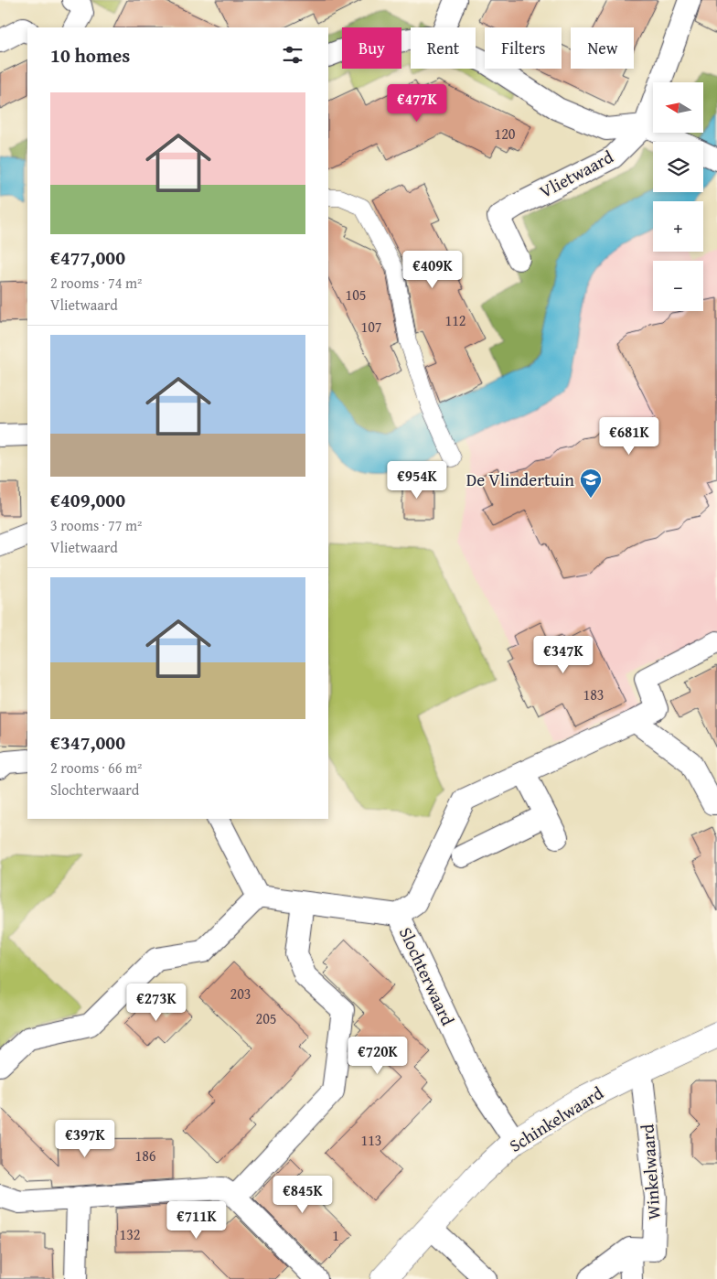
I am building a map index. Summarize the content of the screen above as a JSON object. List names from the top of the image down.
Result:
{
  "streets": {
    "street": [
      "Vlietwaard",
      "Slochterwaard",
      "Schinkelwaard",
      "Winkelwaard"
    ]
  },
  "crossings": [
    ["Slochterwaard", "Schinkelwaard"],
    ["Schinkelwaard", "Winkelwaard"]
  ],
  "places": {
    "school or university": ["De Vlindertuin"]
  },
  "house_numbers": [
    "120",
    "105",
    "112",
    "107",
    "183",
    "203",
    "205",
    "113",
    "186",
    "132",
    "1"
  ],
  "north": "left",
  "page": {
    "chip": [
      "Buy",
      "Rent",
      "Filters",
      "New"
    ],
    "heading": "10 homes",
    "map_buttons": ["+", "−"],
    "list": [
      {
        "name": "€477,000",
        "note": "2 rooms · 74 m² · Vlietwaard"
      },
      {
        "name": "€409,000",
        "note": "3 rooms · 77 m² · Vlietwaard"
      },
      {
        "name": "€347,000",
        "note": "2 rooms · 66 m² · Slochterwaard"
      }
    ],
    "price": [
      "€477K",
      "€409K",
      "€681K",
      "€954K",
      "€347K",
      "€273K",
      "€720K",
      "€397K",
      "€845K",
      "€711K"
    ]
  }
}
